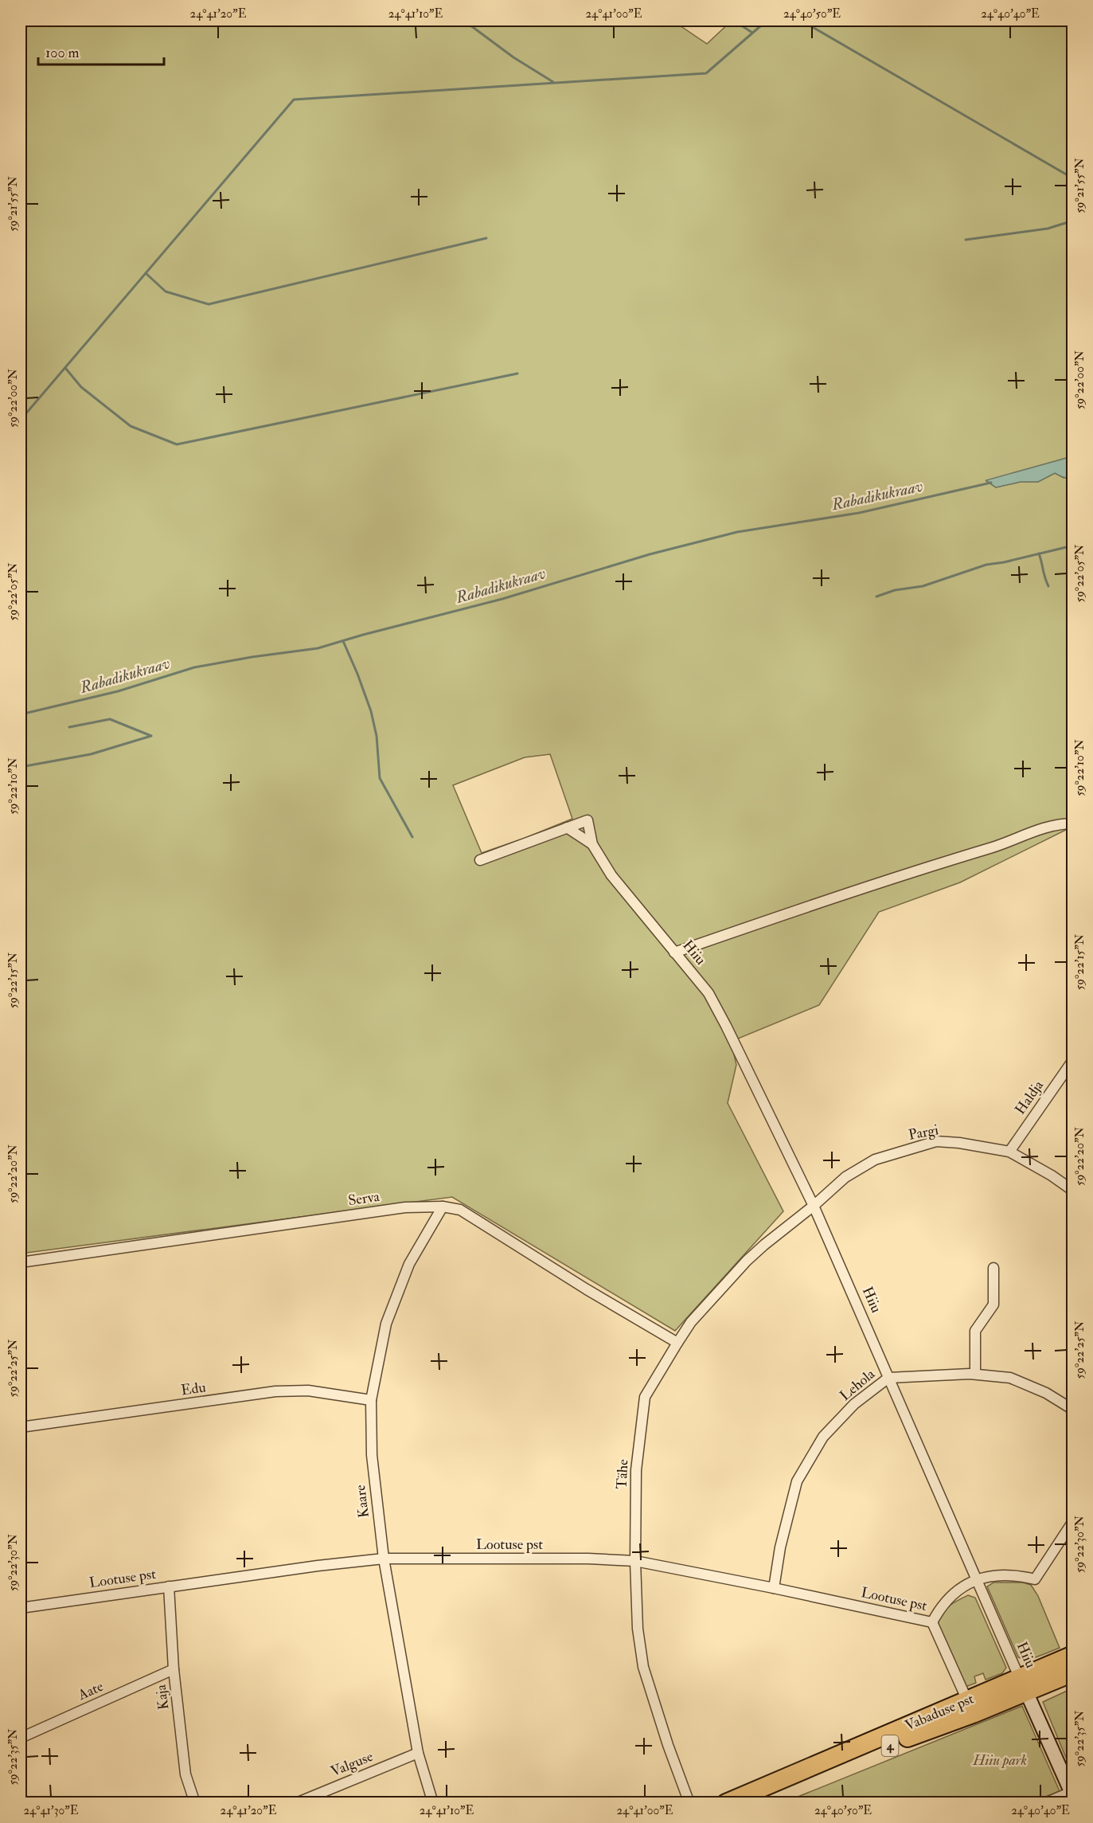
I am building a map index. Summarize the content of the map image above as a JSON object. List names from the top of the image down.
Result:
{
  "streets": {
    "highway": ["Vabaduse pst", "4"],
    "street": [
      "Hiiu",
      "Haldja",
      "Pargi",
      "Serva",
      "Lehola",
      "Edu",
      "Tähe",
      "Kaare",
      "Lootuse pst",
      "Aate",
      "Kaja",
      "Valguse"
    ]
  },
  "crossings": [
    ["Hiiu", "Pargi"],
    ["Hiiu", "Lehola"],
    ["Hiiu", "Tähe"],
    ["Hiiu", "Lootuse pst"],
    ["Hiiu", "Vabaduse pst"],
    ["Haldja", "Pargi"],
    ["Pargi", "Tähe"],
    ["Serva", "Tähe"],
    ["Serva", "Kaare"],
    ["Lehola", "Lootuse pst"],
    ["Edu", "Kaare"],
    ["Tähe", "Lootuse pst"],
    ["Kaare", "Lootuse pst"],
    ["Kaare", "Valguse"],
    ["Lootuse pst", "Kaja"],
    ["Aate", "Kaja"]
  ],
  "water": ["Rabadikukraav"],
  "parks": ["Hiiu park"],
  "scale_bar": "100 m",
  "coordinates": [
    "24°41'20\"E",
    "24°41'10\"E",
    "24°41'00\"E",
    "24°40'50\"E",
    "24°40'40\"E",
    "59°21'55\"N",
    "59°22'00\"N",
    "59°22'05\"N",
    "59°22'10\"N",
    "59°22'15\"N",
    "59°22'20\"N",
    "59°22'25\"N",
    "59°22'30\"N",
    "59°22'35\"N",
    "24°41'30\"E"
  ]
}
